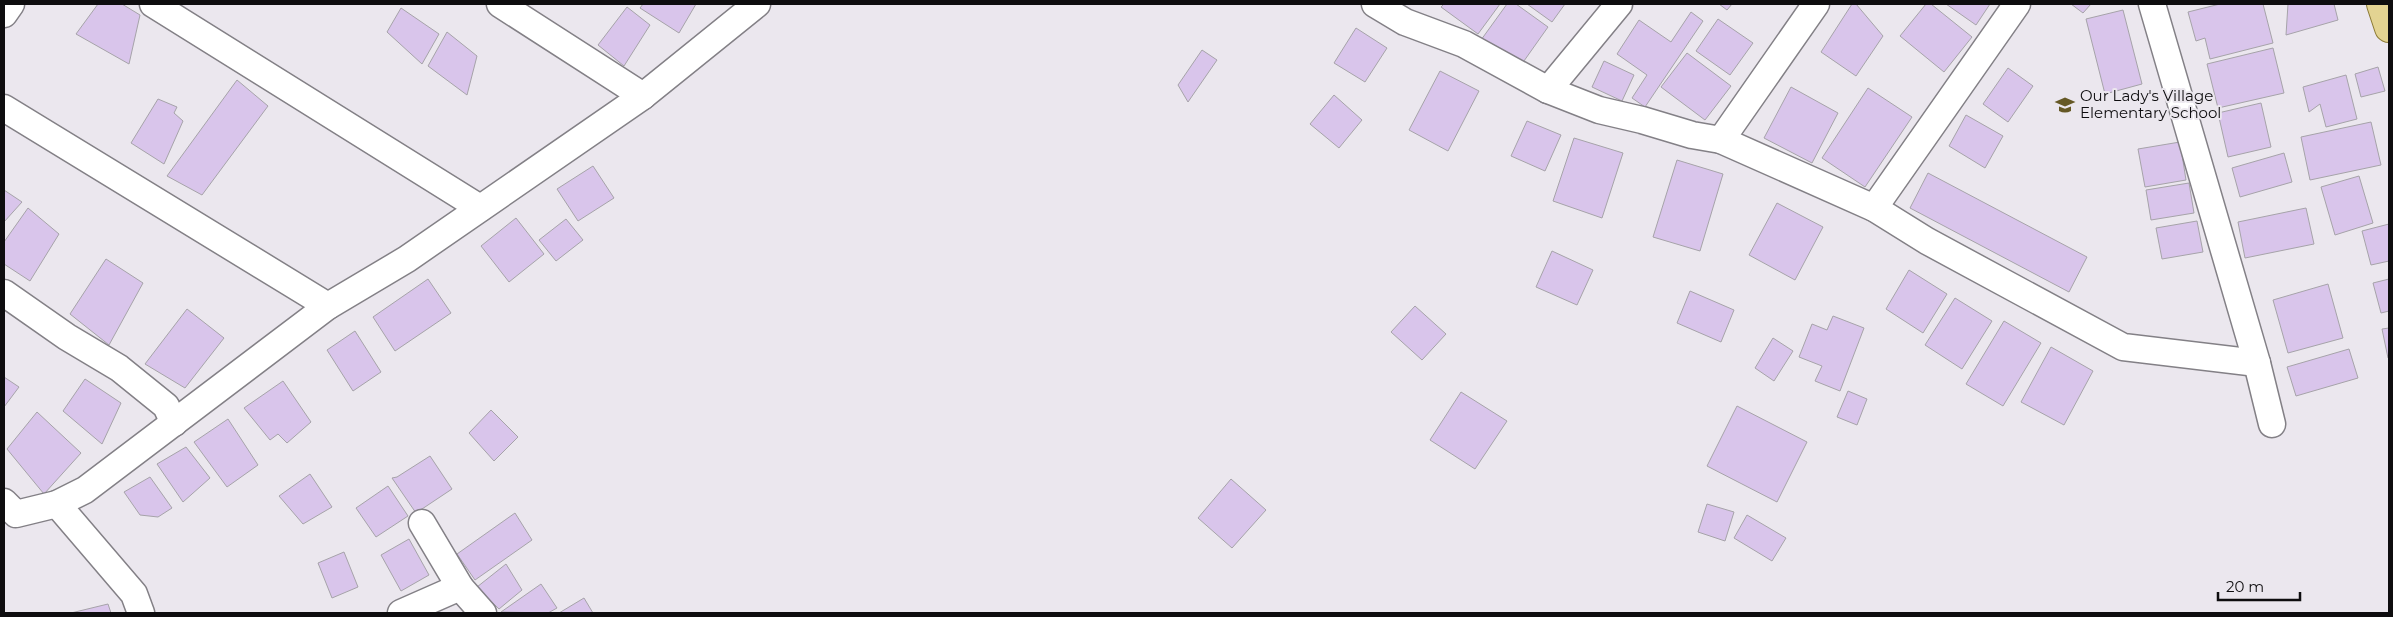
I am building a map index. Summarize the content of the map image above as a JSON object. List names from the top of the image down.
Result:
{
  "places": {
    "school or university": ["Our Lady's Village Elementary School"]
  },
  "scale_bar": "20 m"
}
